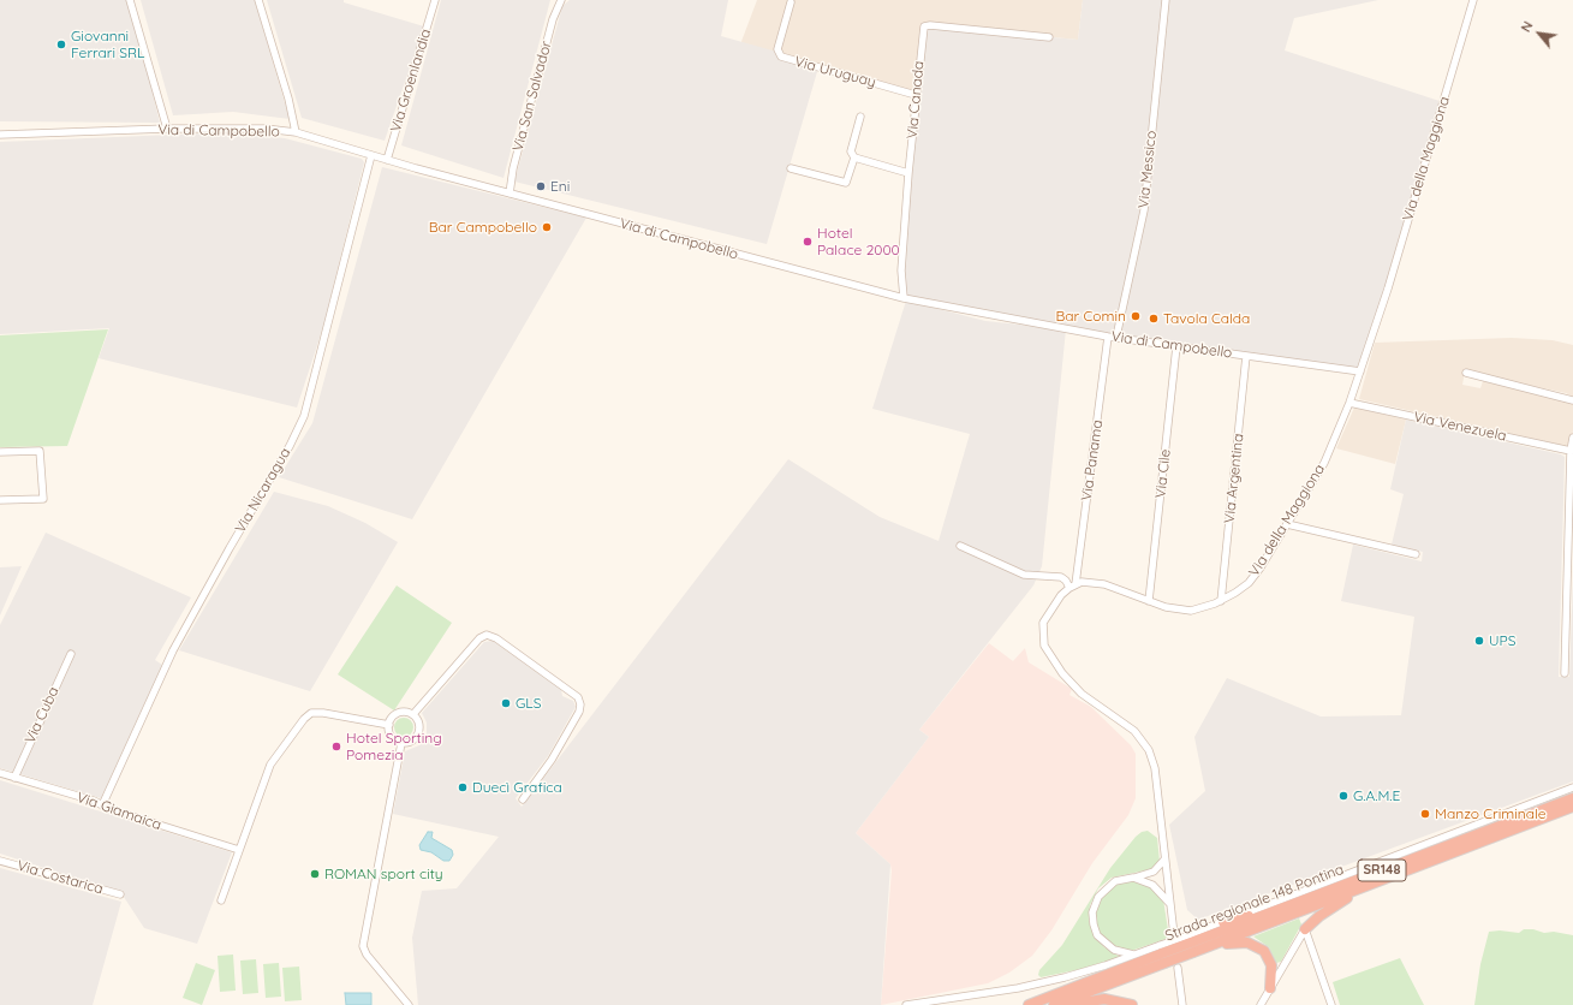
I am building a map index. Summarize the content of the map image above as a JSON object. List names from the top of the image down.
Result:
{
  "streets": {
    "highway": ["SR148", "Strada regionale 148 Pontina"],
    "street": [
      "Via Uruguay",
      "Via Groenlandia",
      "Via San Salvador",
      "Via Canada",
      "Via di Campobello",
      "Via della Maggiona",
      "Via Messico",
      "Via Venezuela",
      "Via Panama",
      "Via Cile",
      "Via Argentina",
      "Via Nicaragua",
      "Via Cuba",
      "Via Giamaica",
      "Via Costarica"
    ]
  },
  "crossings": [
    ["Via Uruguay", "Via Canada"],
    ["Via Groenlandia", "Via di Campobello"],
    ["Via San Salvador", "Via di Campobello"],
    ["Via Canada", "Via di Campobello"],
    ["Via di Campobello", "Via della Maggiona"],
    ["Via di Campobello", "Via Messico"],
    ["Via di Campobello", "Via Panama"],
    ["Via di Campobello", "Via Cile"],
    ["Via di Campobello", "Via Argentina"],
    ["Via di Campobello", "Via Nicaragua"],
    ["Via della Maggiona", "Via Venezuela"],
    ["Via della Maggiona", "Via Panama"],
    ["Via della Maggiona", "Via Cile"],
    ["Via della Maggiona", "Via Argentina"],
    ["Via Nicaragua", "Via Giamaica"],
    ["Via Cuba", "Via Giamaica"]
  ],
  "places": [
    "Giovanni Ferrari SRL",
    "Eni",
    "Bar Campobello",
    "Hotel Palace 2000",
    "Bar Comin",
    "Tavola Calda",
    "UPS",
    "GLS",
    "Hotel Sporting Pomezia",
    "Duecì Grafica",
    "G.A.M.E",
    "Manzo Criminale",
    "ROMAN sport city"
  ],
  "north": "top left"
}
